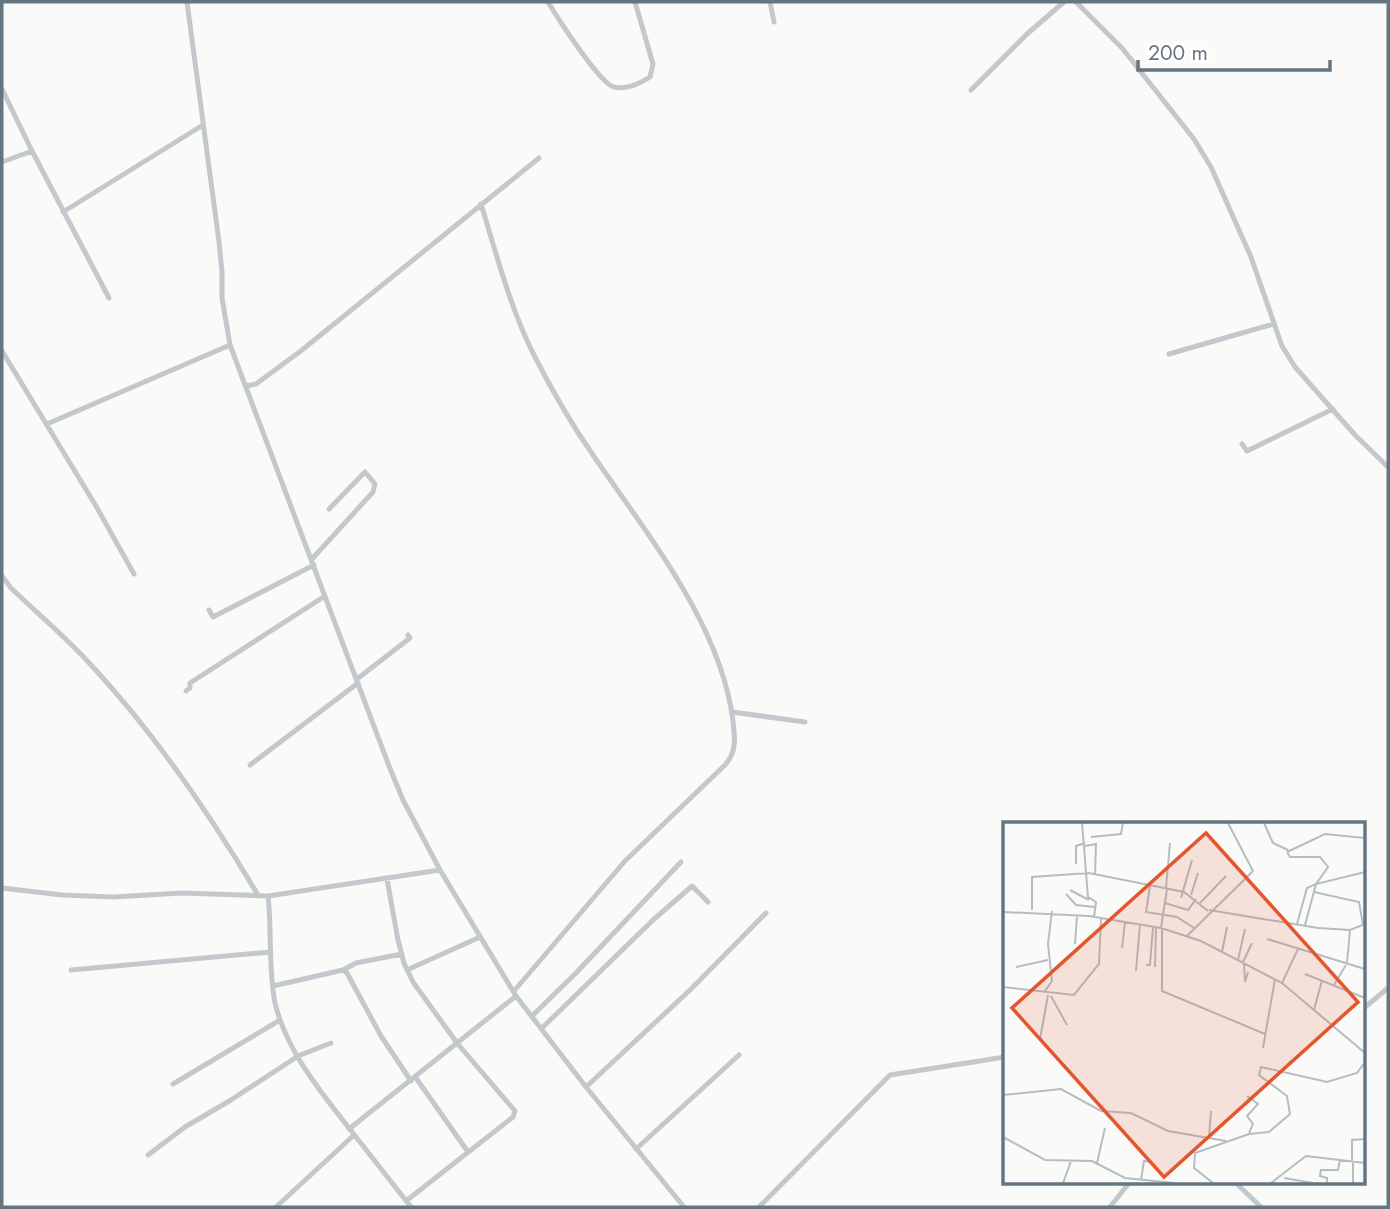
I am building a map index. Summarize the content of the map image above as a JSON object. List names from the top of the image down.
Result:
{
  "scale_bar": "200 m"
}
